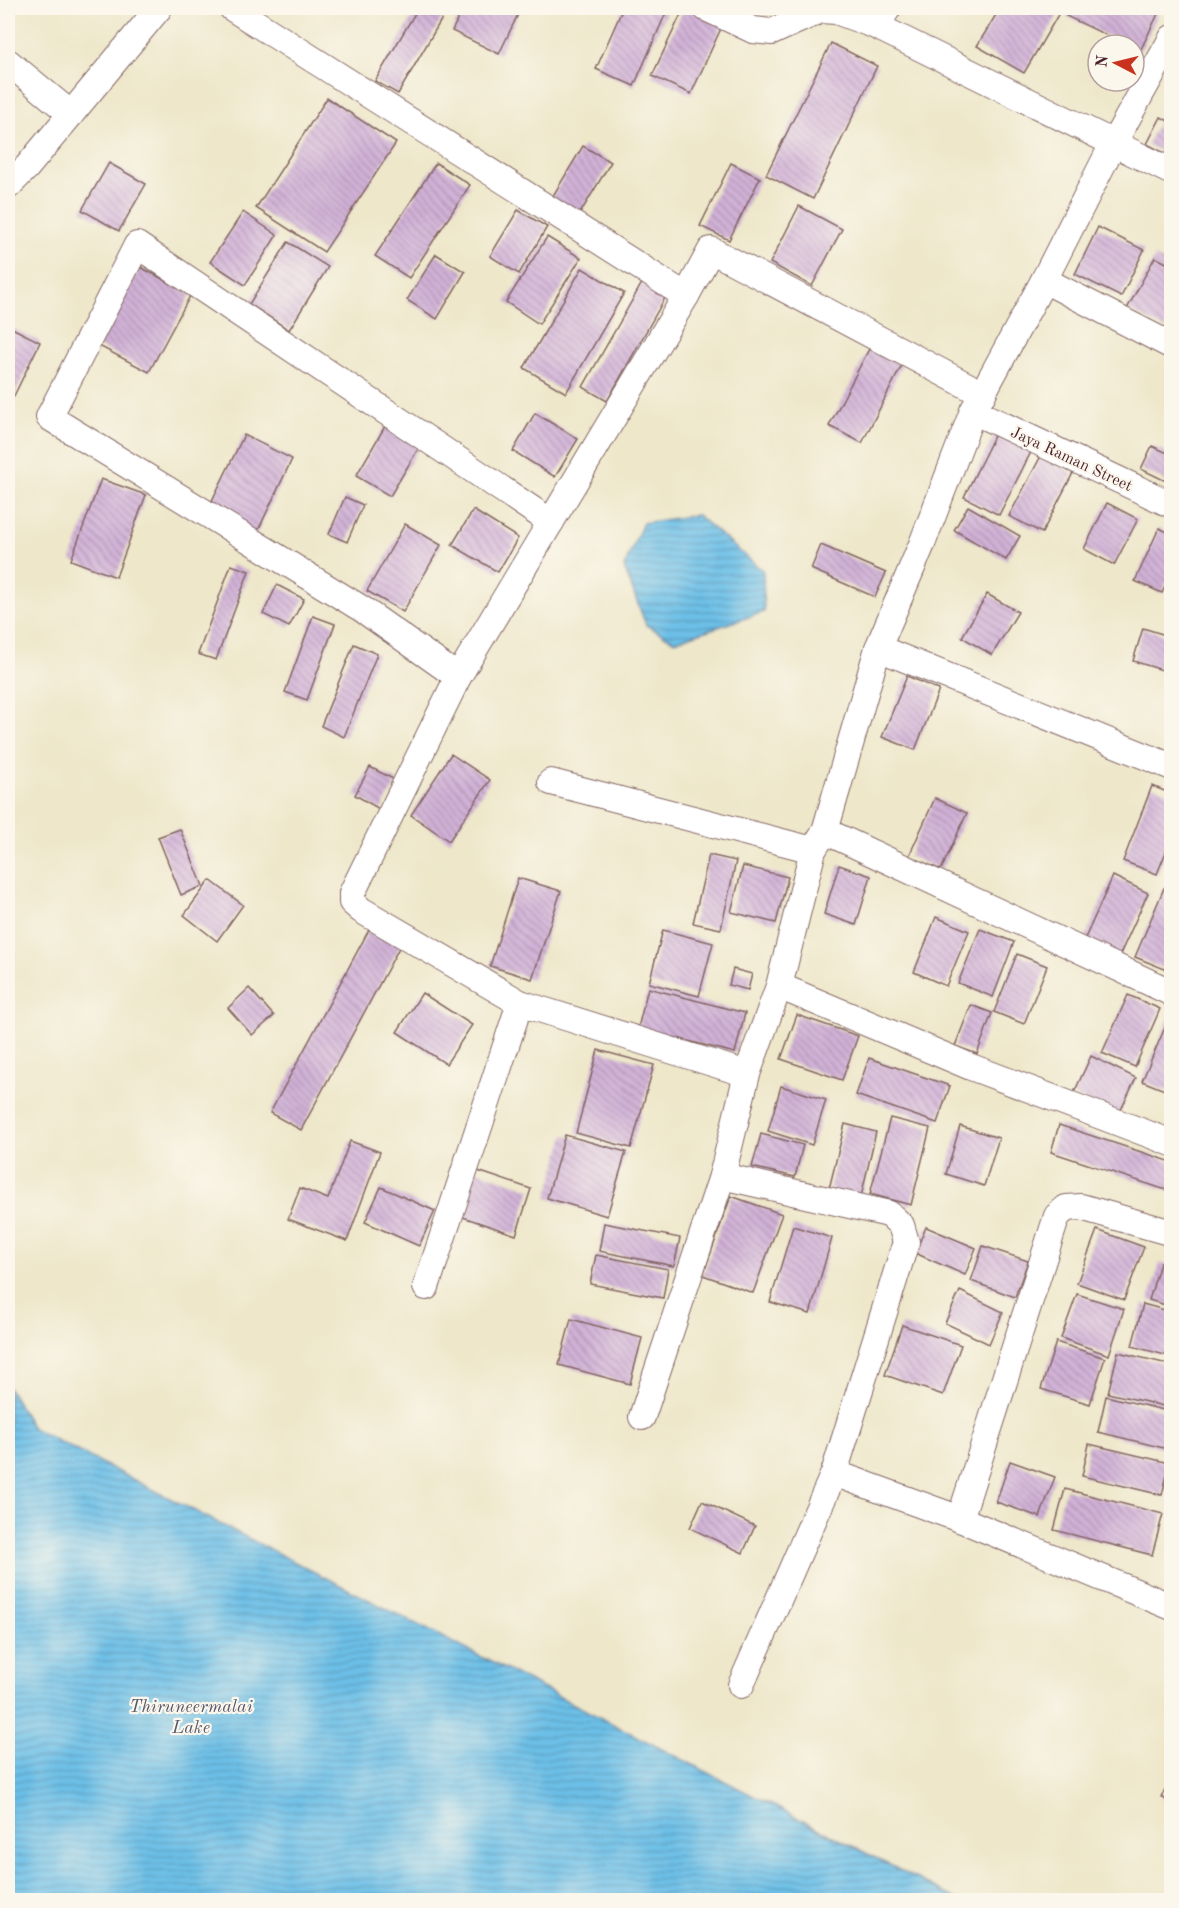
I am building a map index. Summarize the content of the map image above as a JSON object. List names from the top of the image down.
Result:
{
  "streets": {
    "street": ["Jaya Raman Street"]
  },
  "water": ["Thiruneermalai Lake"],
  "north": "left"
}
